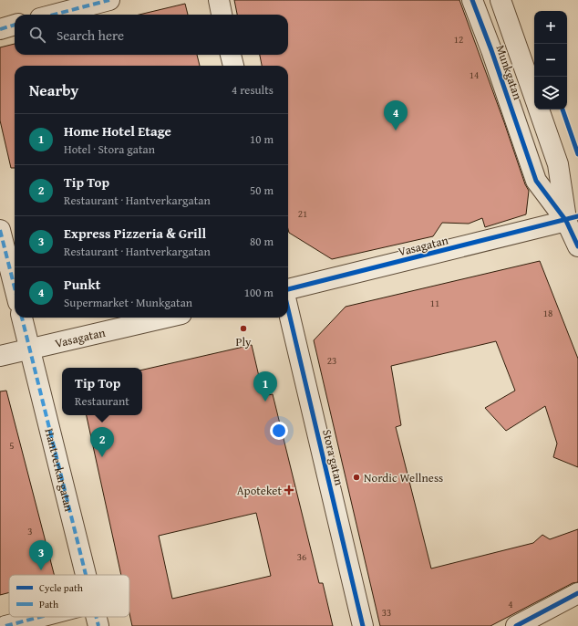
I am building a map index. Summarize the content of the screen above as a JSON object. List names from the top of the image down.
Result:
{
  "streets": {
    "street": [
      "Munkgatan",
      "Vasagatan",
      "Stora gatan",
      "Hantverkargatan"
    ]
  },
  "crossings": [
    ["Munkgatan", "Vasagatan"],
    ["Vasagatan", "Hantverkargatan"]
  ],
  "places": {
    "other": ["Ply", "Nordic Wellness"],
    "health": ["Apoteket"]
  },
  "house_numbers": [
    "12",
    "14",
    "21",
    "11",
    "18",
    "23",
    "5",
    "3",
    "36",
    "4",
    "33"
  ],
  "legend": ["Cycle path", "Path"],
  "page": {
    "map_buttons": ["+", "−"],
    "search": "Search here",
    "heading": ["Nearby", "4 results"],
    "pins": [
      "4",
      "1",
      "2",
      "3"
    ],
    "list": [
      {
        "mark": "1",
        "name": "Home Hotel Etage",
        "note": "Hotel · Stora gatan",
        "value": "10 m"
      },
      {
        "mark": "2",
        "name": "Tip Top",
        "note": "Restaurant · Hantverkargatan",
        "value": "50 m"
      },
      {
        "mark": "3",
        "name": "Express Pizzeria & Grill",
        "note": "Restaurant · Hantverkargatan",
        "value": "80 m"
      },
      {
        "mark": "4",
        "name": "Punkt",
        "note": "Supermarket · Munkgatan",
        "value": "100 m"
      }
    ],
    "popup": ["Tip Top", "Restaurant"]
  }
}
